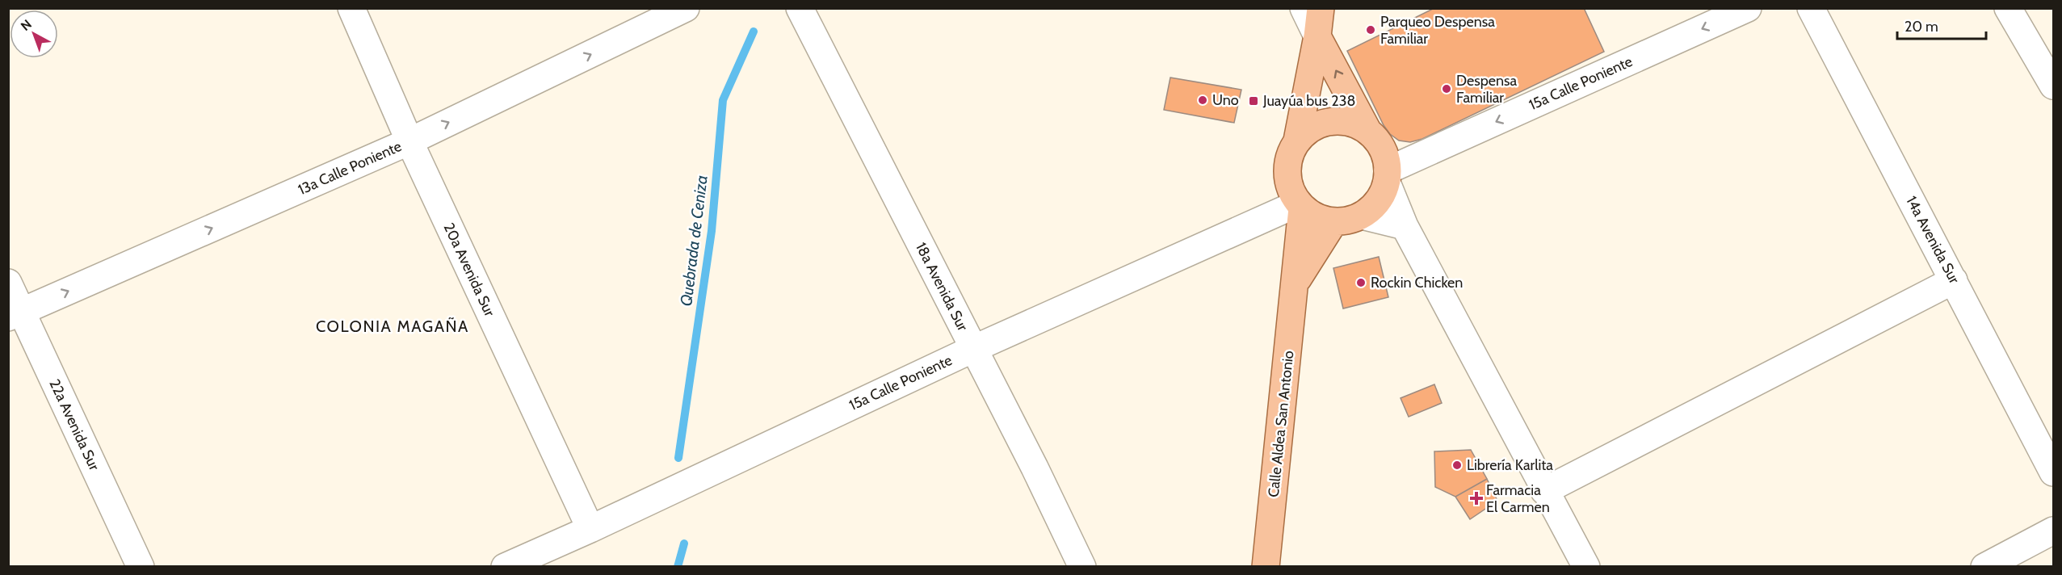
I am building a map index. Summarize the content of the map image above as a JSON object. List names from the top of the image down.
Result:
{
  "streets": {
    "main road": ["Calle Aldea San Antonio"],
    "street": [
      "15a Calle Poniente",
      "13a Calle Poniente",
      "14a Avenida Sur",
      "20a Avenida Sur",
      "18a Avenida Sur",
      "22a Avenida Sur"
    ]
  },
  "crossings": [
    ["15a Calle Poniente", "20a Avenida Sur"],
    ["15a Calle Poniente", "18a Avenida Sur"],
    ["15a Calle Poniente", "Calle Aldea San Antonio"],
    ["13a Calle Poniente", "20a Avenida Sur"],
    ["13a Calle Poniente", "22a Avenida Sur"]
  ],
  "one_way": ["13a Calle Poniente"],
  "districts": ["COLONIA MAGAÑA"],
  "water": ["Quebrada de Ceniza"],
  "places": {
    "other": [
      "Parqueo Despensa Familiar",
      "Despensa Familiar",
      "Uno",
      "Rockin Chicken",
      "Librería Karlita"
    ],
    "transit": ["Juayúa bus 238"],
    "health": ["Farmacia El Carmen"]
  },
  "scale_bar": "20 m",
  "north": "top left"
}
